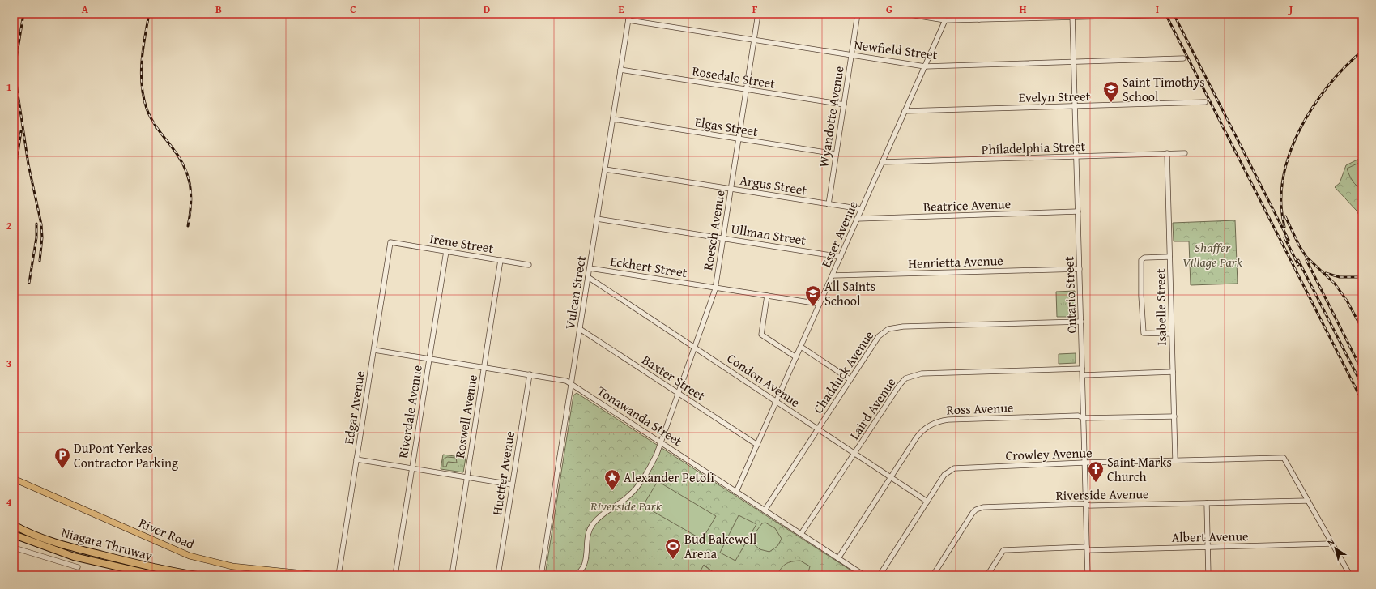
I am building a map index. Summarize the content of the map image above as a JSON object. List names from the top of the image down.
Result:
{
  "streets": {
    "highway": ["Niagara Thruway"],
    "main road": ["River Road"],
    "street": [
      "Newfield Street",
      "Rosedale Street",
      "Evelyn Street",
      "Wyandotte Avenue",
      "Elgas Street",
      "Philadelphia Street",
      "Argus Street",
      "Beatrice Avenue",
      "Roesch Avenue",
      "Ullman Street",
      "Esser Avenue",
      "Irene Street",
      "Henrietta Avenue",
      "Eckhert Street",
      "Vulcan Street",
      "Ontario Street",
      "Isabelle Street",
      "Chadduck Avenue",
      "Baxter Street",
      "Condon Avenue",
      "Edgar Avenue",
      "Laird Avenue",
      "Ross Avenue",
      "Riverdale Avenue",
      "Tonawanda Street",
      "Roswell Avenue",
      "Crowley Avenue",
      "Huetter Avenue",
      "Riverside Avenue",
      "Albert Avenue"
    ]
  },
  "crossings": [
    ["Newfield Street", "Wyandotte Avenue"],
    ["Newfield Street", "Roesch Avenue"],
    ["Newfield Street", "Esser Avenue"],
    ["Newfield Street", "Vulcan Street"],
    ["Newfield Street", "Ontario Street"],
    ["Rosedale Street", "Wyandotte Avenue"],
    ["Rosedale Street", "Roesch Avenue"],
    ["Rosedale Street", "Vulcan Street"],
    ["Evelyn Street", "Esser Avenue"],
    ["Evelyn Street", "Ontario Street"],
    ["Wyandotte Avenue", "Elgas Street"],
    ["Wyandotte Avenue", "Argus Street"],
    ["Elgas Street", "Roesch Avenue"],
    ["Elgas Street", "Vulcan Street"],
    ["Philadelphia Street", "Esser Avenue"],
    ["Philadelphia Street", "Ontario Street"],
    ["Philadelphia Street", "Isabelle Street"],
    ["Argus Street", "Roesch Avenue"],
    ["Argus Street", "Esser Avenue"],
    ["Argus Street", "Vulcan Street"],
    ["Beatrice Avenue", "Esser Avenue"],
    ["Beatrice Avenue", "Ontario Street"],
    ["Roesch Avenue", "Ullman Street"],
    ["Roesch Avenue", "Eckhert Street"],
    ["Roesch Avenue", "Baxter Street"],
    ["Roesch Avenue", "Condon Avenue"],
    ["Roesch Avenue", "Tonawanda Street"],
    ["Ullman Street", "Esser Avenue"],
    ["Ullman Street", "Vulcan Street"],
    ["Esser Avenue", "Henrietta Avenue"],
    ["Esser Avenue", "Eckhert Street"],
    ["Esser Avenue", "Baxter Street"],
    ["Esser Avenue", "Condon Avenue"],
    ["Esser Avenue", "Tonawanda Street"],
    ["Irene Street", "Edgar Avenue"],
    ["Irene Street", "Riverdale Avenue"],
    ["Irene Street", "Roswell Avenue"],
    ["Henrietta Avenue", "Ontario Street"],
    ["Eckhert Street", "Vulcan Street"],
    ["Vulcan Street", "Baxter Street"],
    ["Vulcan Street", "Condon Avenue"],
    ["Vulcan Street", "Tonawanda Street"],
    ["Ontario Street", "Chadduck Avenue"],
    ["Ontario Street", "Laird Avenue"],
    ["Ontario Street", "Ross Avenue"],
    ["Ontario Street", "Crowley Avenue"],
    ["Ontario Street", "Riverside Avenue"],
    ["Ontario Street", "Albert Avenue"],
    ["Isabelle Street", "Ross Avenue"],
    ["Isabelle Street", "Crowley Avenue"],
    ["Chadduck Avenue", "Condon Avenue"],
    ["Chadduck Avenue", "Tonawanda Street"],
    ["Condon Avenue", "Laird Avenue"],
    ["Condon Avenue", "Ross Avenue"],
    ["Condon Avenue", "Crowley Avenue"],
    ["Edgar Avenue", "Tonawanda Street"],
    ["Laird Avenue", "Tonawanda Street"],
    ["Ross Avenue", "Tonawanda Street"],
    ["Riverdale Avenue", "Tonawanda Street"],
    ["Tonawanda Street", "Roswell Avenue"],
    ["Tonawanda Street", "Huetter Avenue"],
    ["Crowley Avenue", "Riverside Avenue"],
    ["Crowley Avenue", "Albert Avenue"]
  ],
  "parks": ["Shaffer Village Park", "Riverside Park"],
  "places": {
    "school or university": ["Saint Timothys School", "All Saints School"],
    "parking": ["DuPont Yerkes Contractor Parking"],
    "church": ["Saint Marks Church"],
    "place": ["Alexander Petofi"],
    "sports": ["Bud Bakewell Arena"]
  },
  "north": "top left",
  "grid": {
    "columns": [
      "A",
      "B",
      "C",
      "D",
      "E",
      "F",
      "G",
      "H",
      "I",
      "J"
    ],
    "rows": [
      "1",
      "2",
      "3",
      "4"
    ]
  }
}
